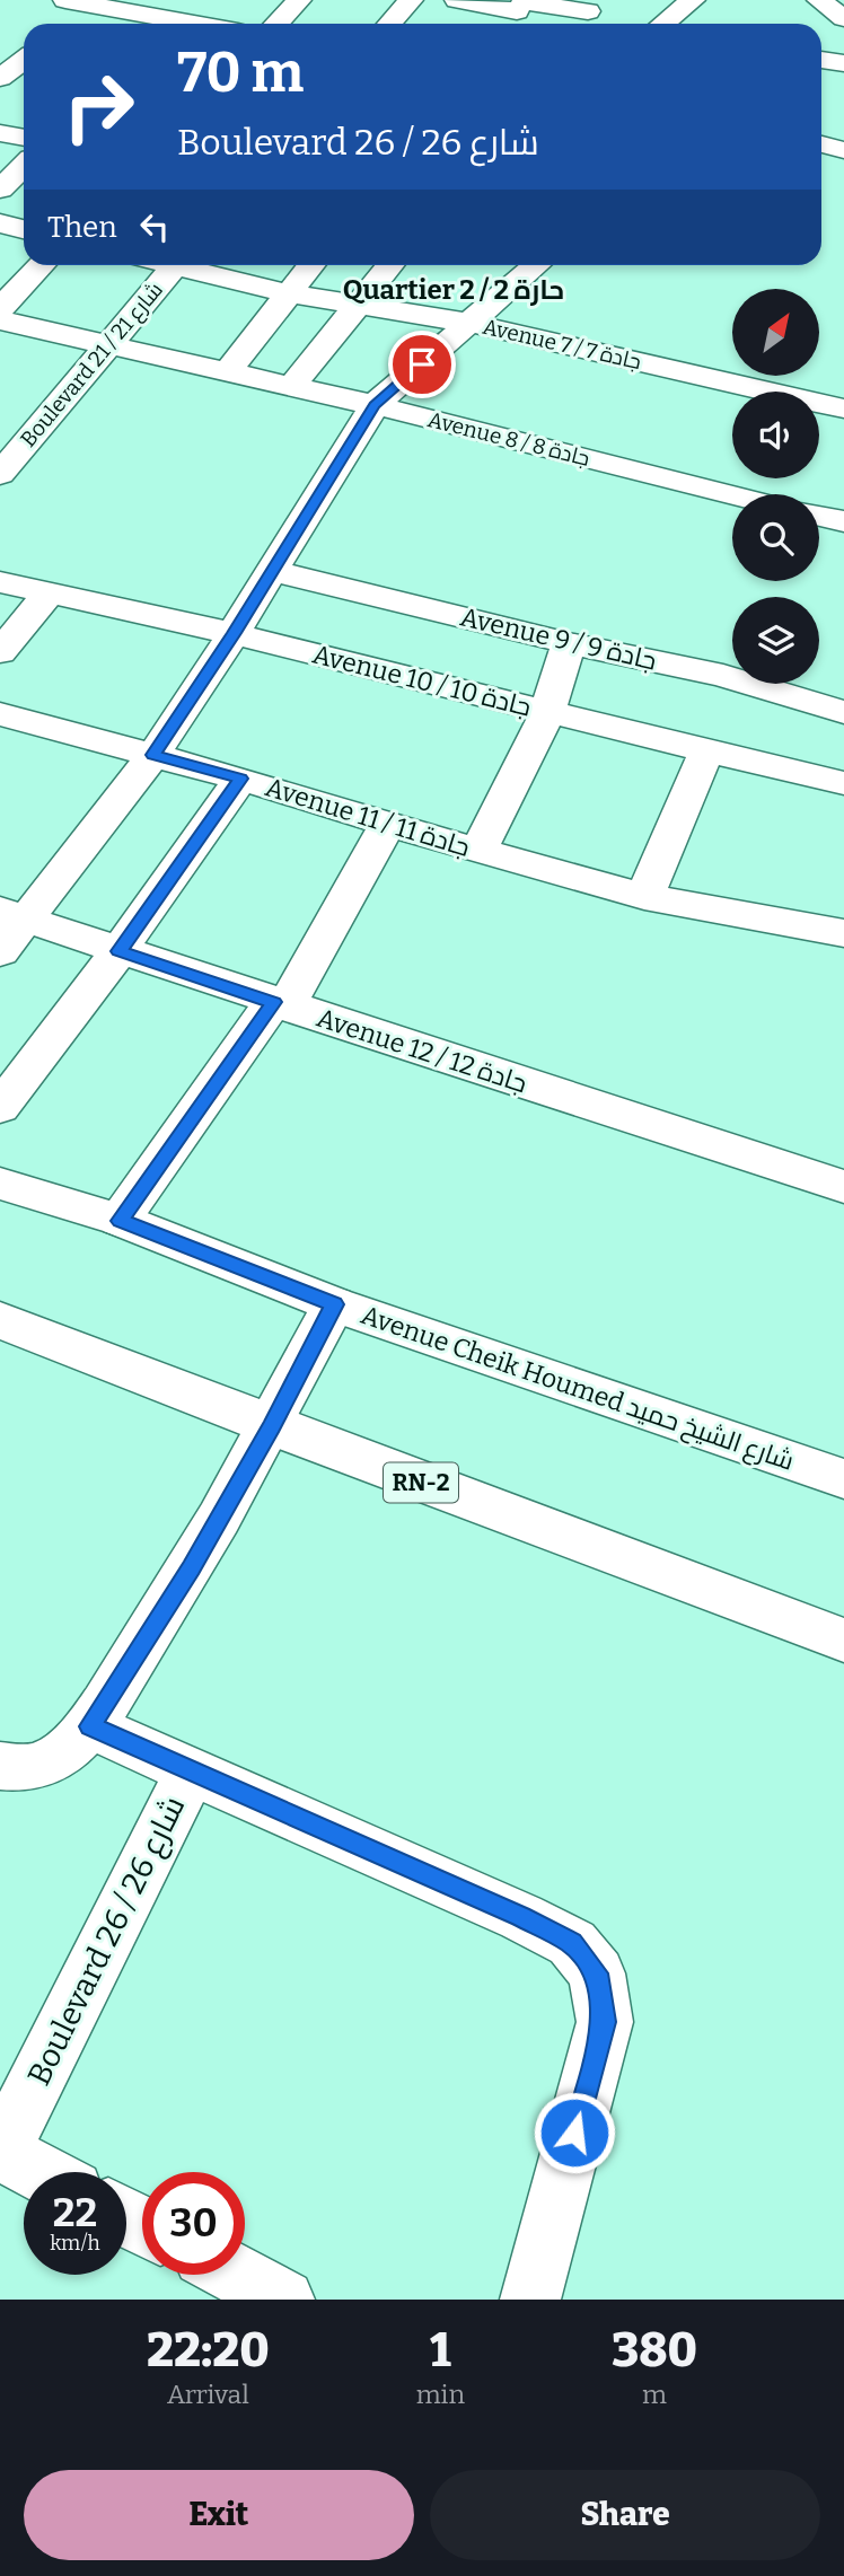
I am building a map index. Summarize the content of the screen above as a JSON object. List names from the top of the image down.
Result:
{
  "streets": {
    "street": [
      "Avenue 7 / جادة 7",
      "Boulevard 21 / شارع 21",
      "Avenue 8 / جادة 8",
      "Avenue 9 / جادة 9",
      "Avenue 10 / جادة 10",
      "Avenue 11 / جادة 11",
      "Avenue 12 / جادة 12",
      "Avenue Cheik Houmed شارع الشيخ حميد",
      "RN-2",
      "Boulevard 26 / شارع 26"
    ]
  },
  "crossings": [
    ["Boulevard 21 / شارع 21", "Avenue 8 / جادة 8"]
  ],
  "districts": ["Quartier 2 / حارة 2"],
  "north": "top right",
  "page": {
    "turn": ["70 m", "Boulevard 26 / شارع 26"],
    "then": "Then",
    "speed": "22 km/h",
    "limit": "30",
    "eta": [
      "22:20",
      "Arrival",
      "1",
      "min",
      "380",
      "m"
    ],
    "buttons": ["Exit", "Share"]
  }
}
